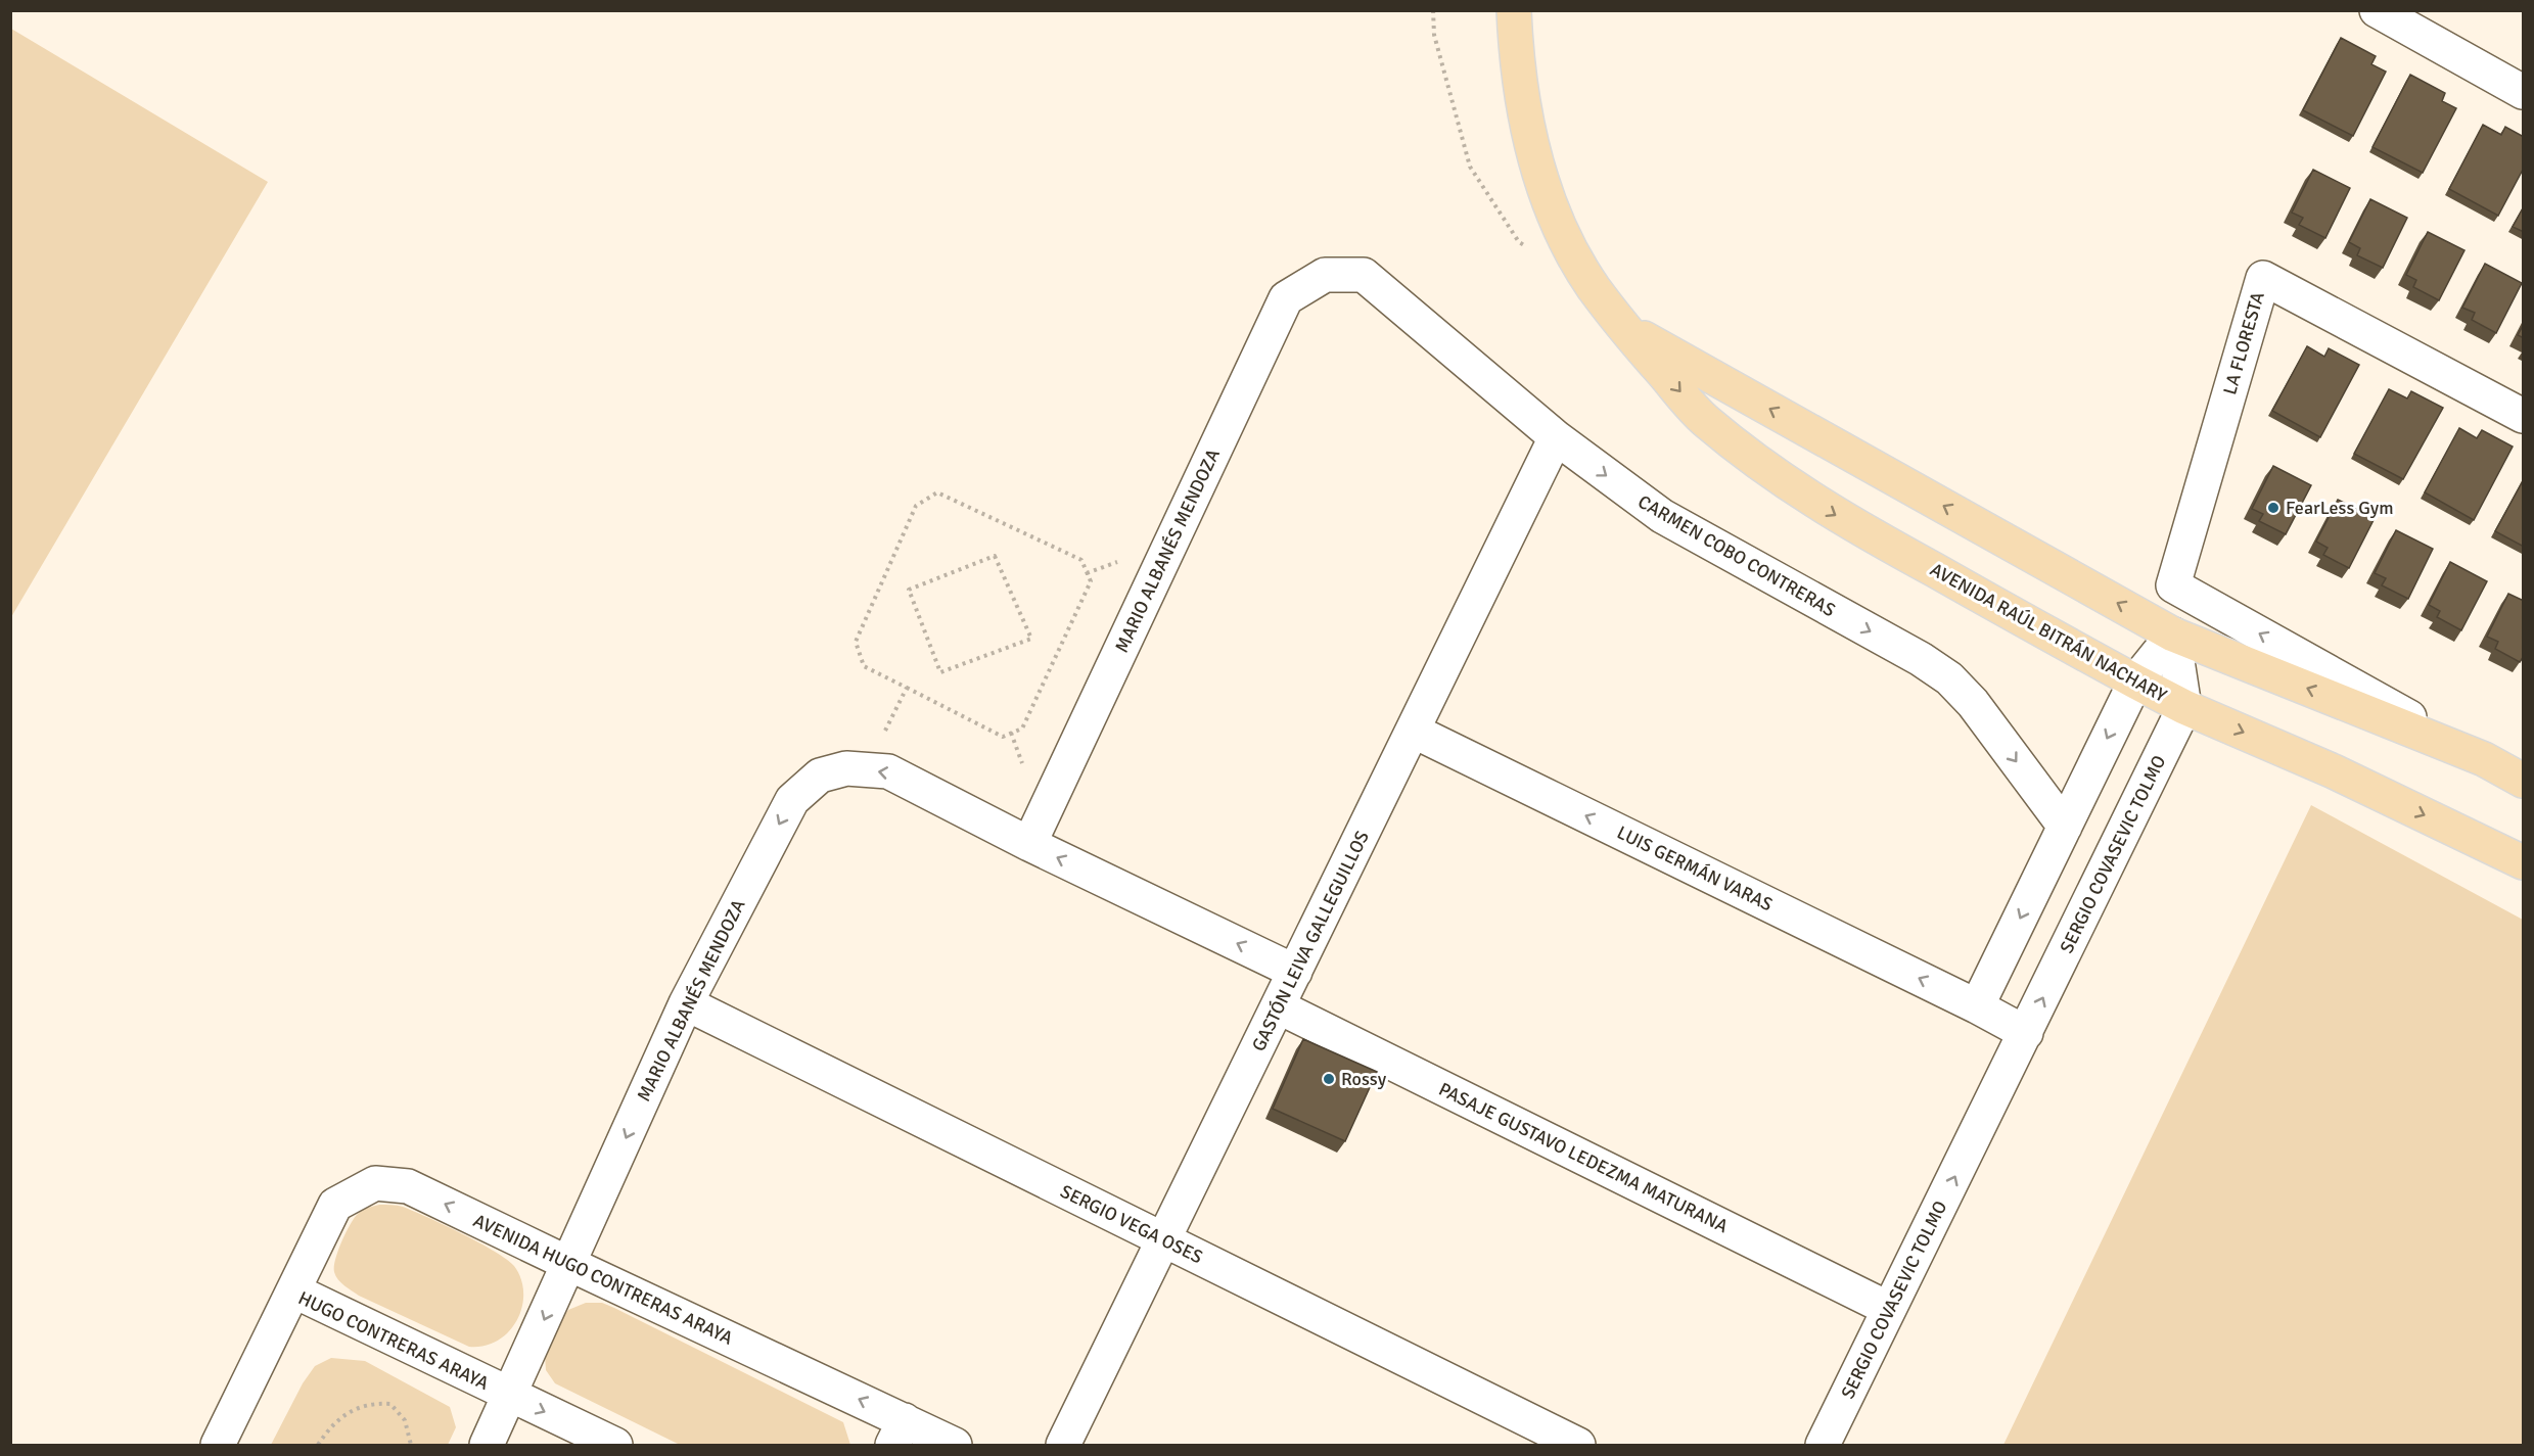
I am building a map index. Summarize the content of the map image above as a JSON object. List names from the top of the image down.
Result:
{
  "streets": {
    "main road": ["AVENIDA RAÚL BITRÁN NACHARY"],
    "street": [
      "LA FLORESTA",
      "MARIO ALBANÉS MENDOZA",
      "CARMEN COBO CONTRERAS",
      "SERGIO COVASEVIC TOLMO",
      "LUIS GERMÁN VARAS",
      "GASTÓN LEIVA GALLEGUILLOS",
      "PASAJE GUSTAVO LEDEZMA MATURANA",
      "SERGIO VEGA OSES",
      "AVENIDA HUGO CONTRERAS ARAYA",
      "HUGO CONTRERAS ARAYA"
    ]
  },
  "crossings": [
    ["LA FLORESTA", "AVENIDA RAÚL BITRÁN NACHARY"],
    ["MARIO ALBANÉS MENDOZA", "CARMEN COBO CONTRERAS"],
    ["MARIO ALBANÉS MENDOZA", "GASTÓN LEIVA GALLEGUILLOS"],
    ["MARIO ALBANÉS MENDOZA", "SERGIO VEGA OSES"],
    ["MARIO ALBANÉS MENDOZA", "AVENIDA HUGO CONTRERAS ARAYA"],
    ["MARIO ALBANÉS MENDOZA", "HUGO CONTRERAS ARAYA"],
    ["CARMEN COBO CONTRERAS", "GASTÓN LEIVA GALLEGUILLOS"],
    ["AVENIDA RAÚL BITRÁN NACHARY", "SERGIO COVASEVIC TOLMO"],
    ["SERGIO COVASEVIC TOLMO", "LUIS GERMÁN VARAS"],
    ["SERGIO COVASEVIC TOLMO", "PASAJE GUSTAVO LEDEZMA MATURANA"],
    ["LUIS GERMÁN VARAS", "GASTÓN LEIVA GALLEGUILLOS"],
    ["GASTÓN LEIVA GALLEGUILLOS", "PASAJE GUSTAVO LEDEZMA MATURANA"],
    ["GASTÓN LEIVA GALLEGUILLOS", "SERGIO VEGA OSES"],
    ["AVENIDA HUGO CONTRERAS ARAYA", "HUGO CONTRERAS ARAYA"]
  ],
  "one_way": ["CARMEN COBO CONTRERAS", "LUIS GERMÁN VARAS", "AVENIDA HUGO CONTRERAS ARAYA"],
  "places": ["FearLess Gym", "Rossy"]
}
